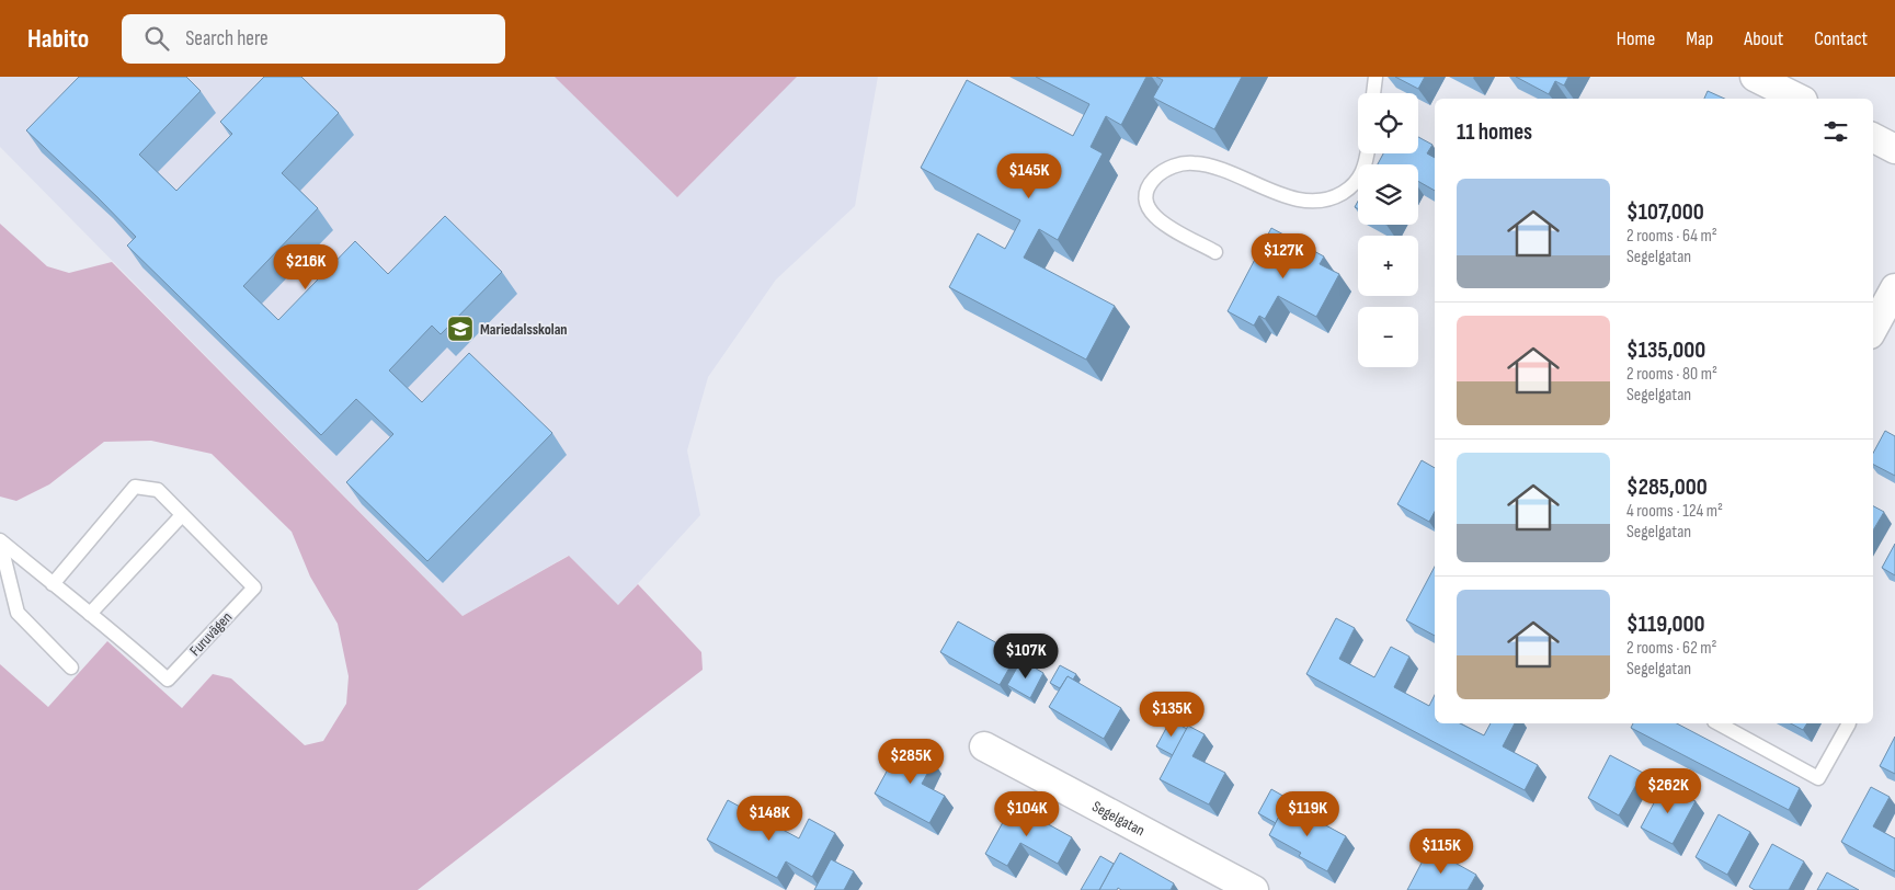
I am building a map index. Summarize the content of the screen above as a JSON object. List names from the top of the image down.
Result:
{
  "streets": {
    "street": ["Segelgatan"],
    "lane": ["Furuvägen"]
  },
  "places": {
    "school or university": ["Mariedalsskolan"]
  },
  "page": {
    "header": "Habito",
    "search": "Search here",
    "nav": [
      "Home",
      "Map",
      "About",
      "Contact"
    ],
    "map_buttons": ["+", "−"],
    "heading": "11 homes",
    "price": [
      "$145K",
      "$127K",
      "$216K",
      "$107K",
      "$135K",
      "$285K",
      "$262K",
      "$104K",
      "$119K",
      "$148K",
      "$115K"
    ],
    "list": [
      {
        "name": "$107,000",
        "note": "2 rooms · 64 m² · Segelgatan"
      },
      {
        "name": "$135,000",
        "note": "2 rooms · 80 m² · Segelgatan"
      },
      {
        "name": "$285,000",
        "note": "4 rooms · 124 m² · Segelgatan"
      },
      {
        "name": "$119,000",
        "note": "2 rooms · 62 m² · Segelgatan"
      }
    ]
  }
}
